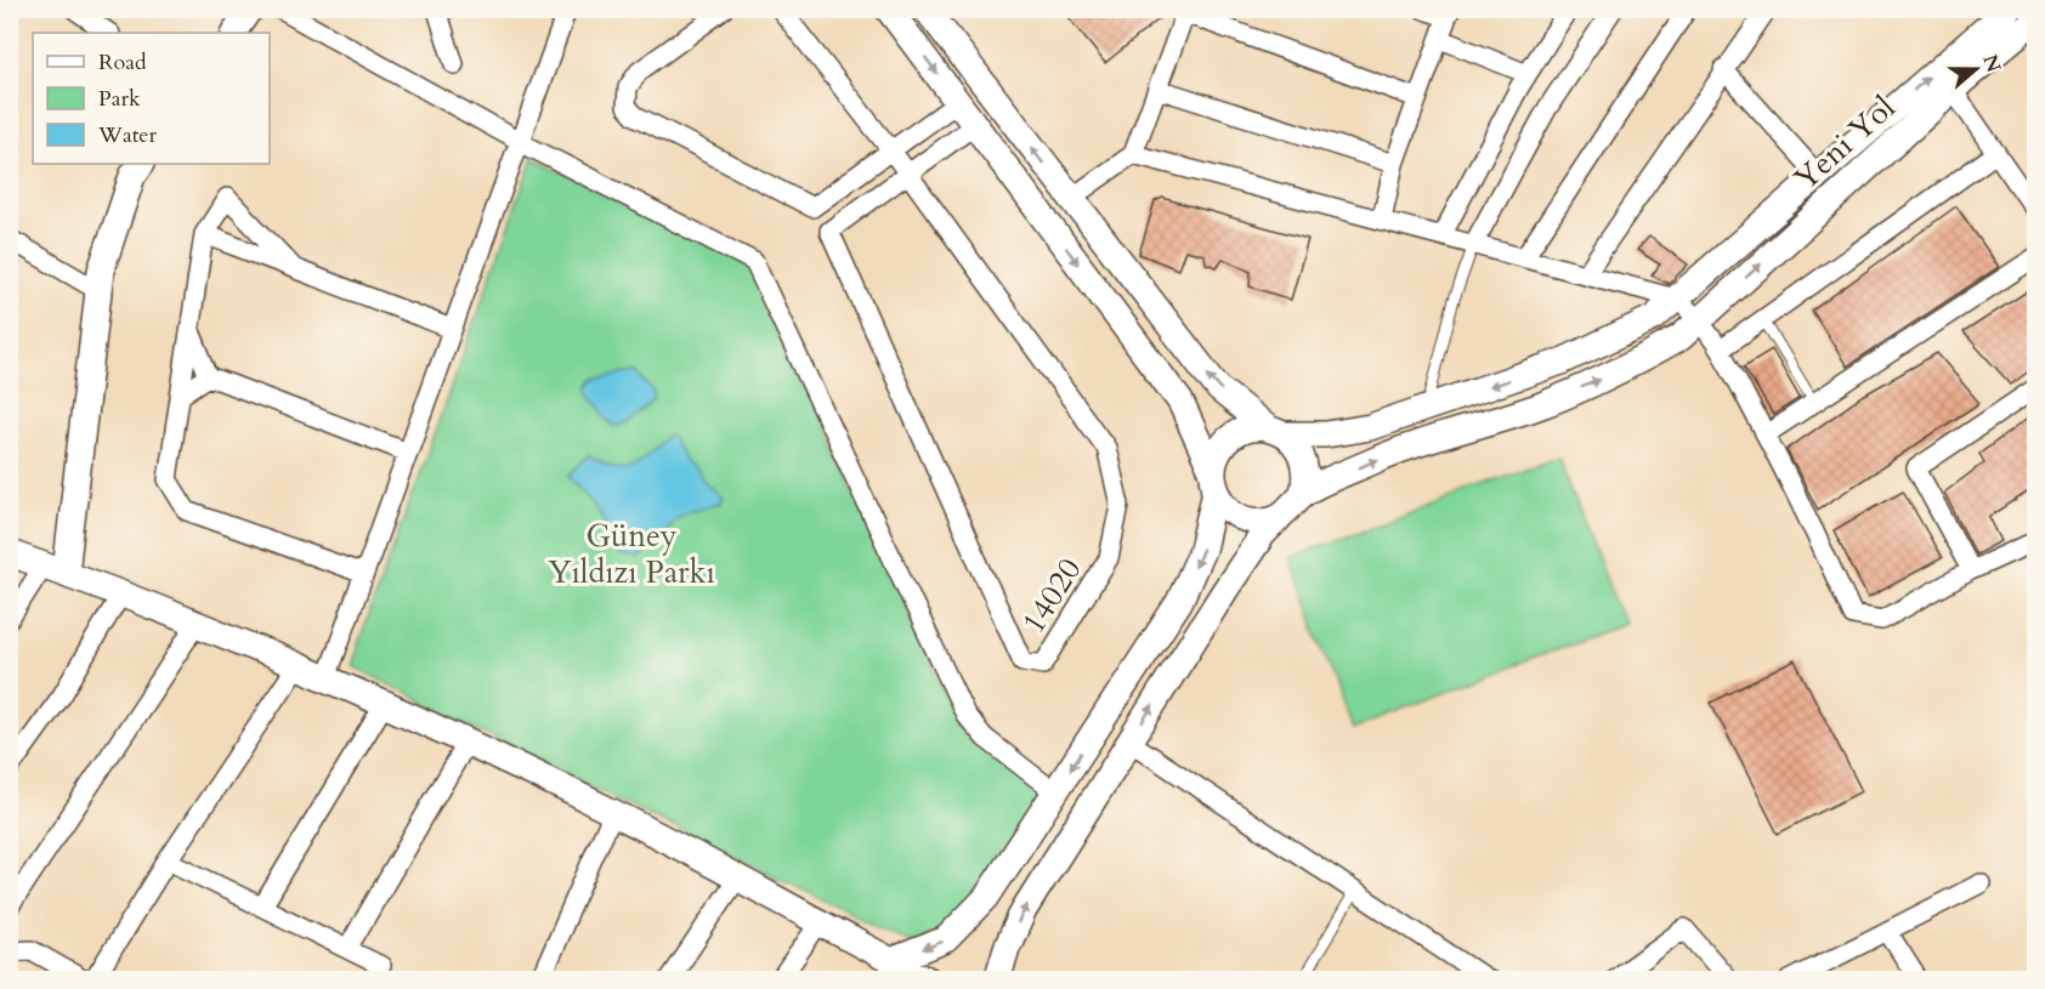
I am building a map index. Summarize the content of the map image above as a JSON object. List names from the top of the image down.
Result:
{
  "streets": {
    "main road": ["Yeni Yol"],
    "street": ["14020"]
  },
  "parks": ["Güney Yıldızı Parkı"],
  "legend": ["Road", "Park", "Water"],
  "north": "right"
}
